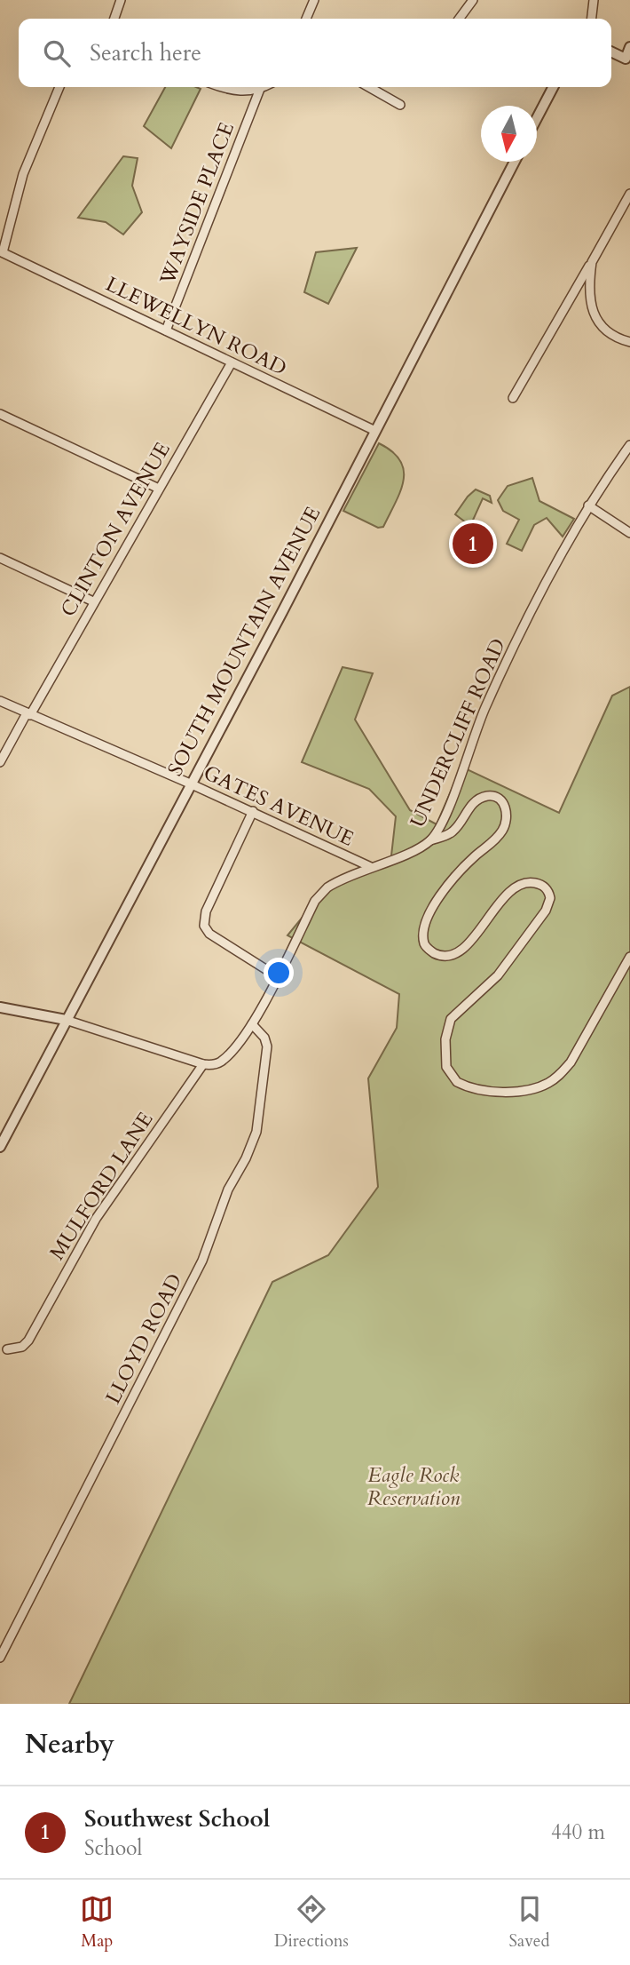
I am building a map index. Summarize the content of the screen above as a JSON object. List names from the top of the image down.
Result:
{
  "streets": {
    "street": [
      "WAYSIDE PLACE",
      "LLEWELLYN ROAD",
      "CLINTON AVENUE",
      "SOUTH MOUNTAIN AVENUE",
      "UNDERCLIFF ROAD",
      "GATES AVENUE",
      "MULFORD LANE",
      "LLOYD ROAD"
    ]
  },
  "crossings": [
    ["WAYSIDE PLACE", "LLEWELLYN ROAD"],
    ["LLEWELLYN ROAD", "CLINTON AVENUE"],
    ["LLEWELLYN ROAD", "SOUTH MOUNTAIN AVENUE"],
    ["CLINTON AVENUE", "GATES AVENUE"],
    ["SOUTH MOUNTAIN AVENUE", "GATES AVENUE"],
    ["UNDERCLIFF ROAD", "GATES AVENUE"],
    ["UNDERCLIFF ROAD", "MULFORD LANE"],
    ["UNDERCLIFF ROAD", "LLOYD ROAD"]
  ],
  "parks": ["Eagle Rock Reservation"],
  "north": "bottom",
  "page": {
    "search": "Search here",
    "pins": "1",
    "heading": "Nearby",
    "list": [
      {
        "mark": "1",
        "name": "Southwest School",
        "note": "School",
        "value": "440 m"
      }
    ],
    "nav": ["Map", "Directions", "Saved"]
  }
}
